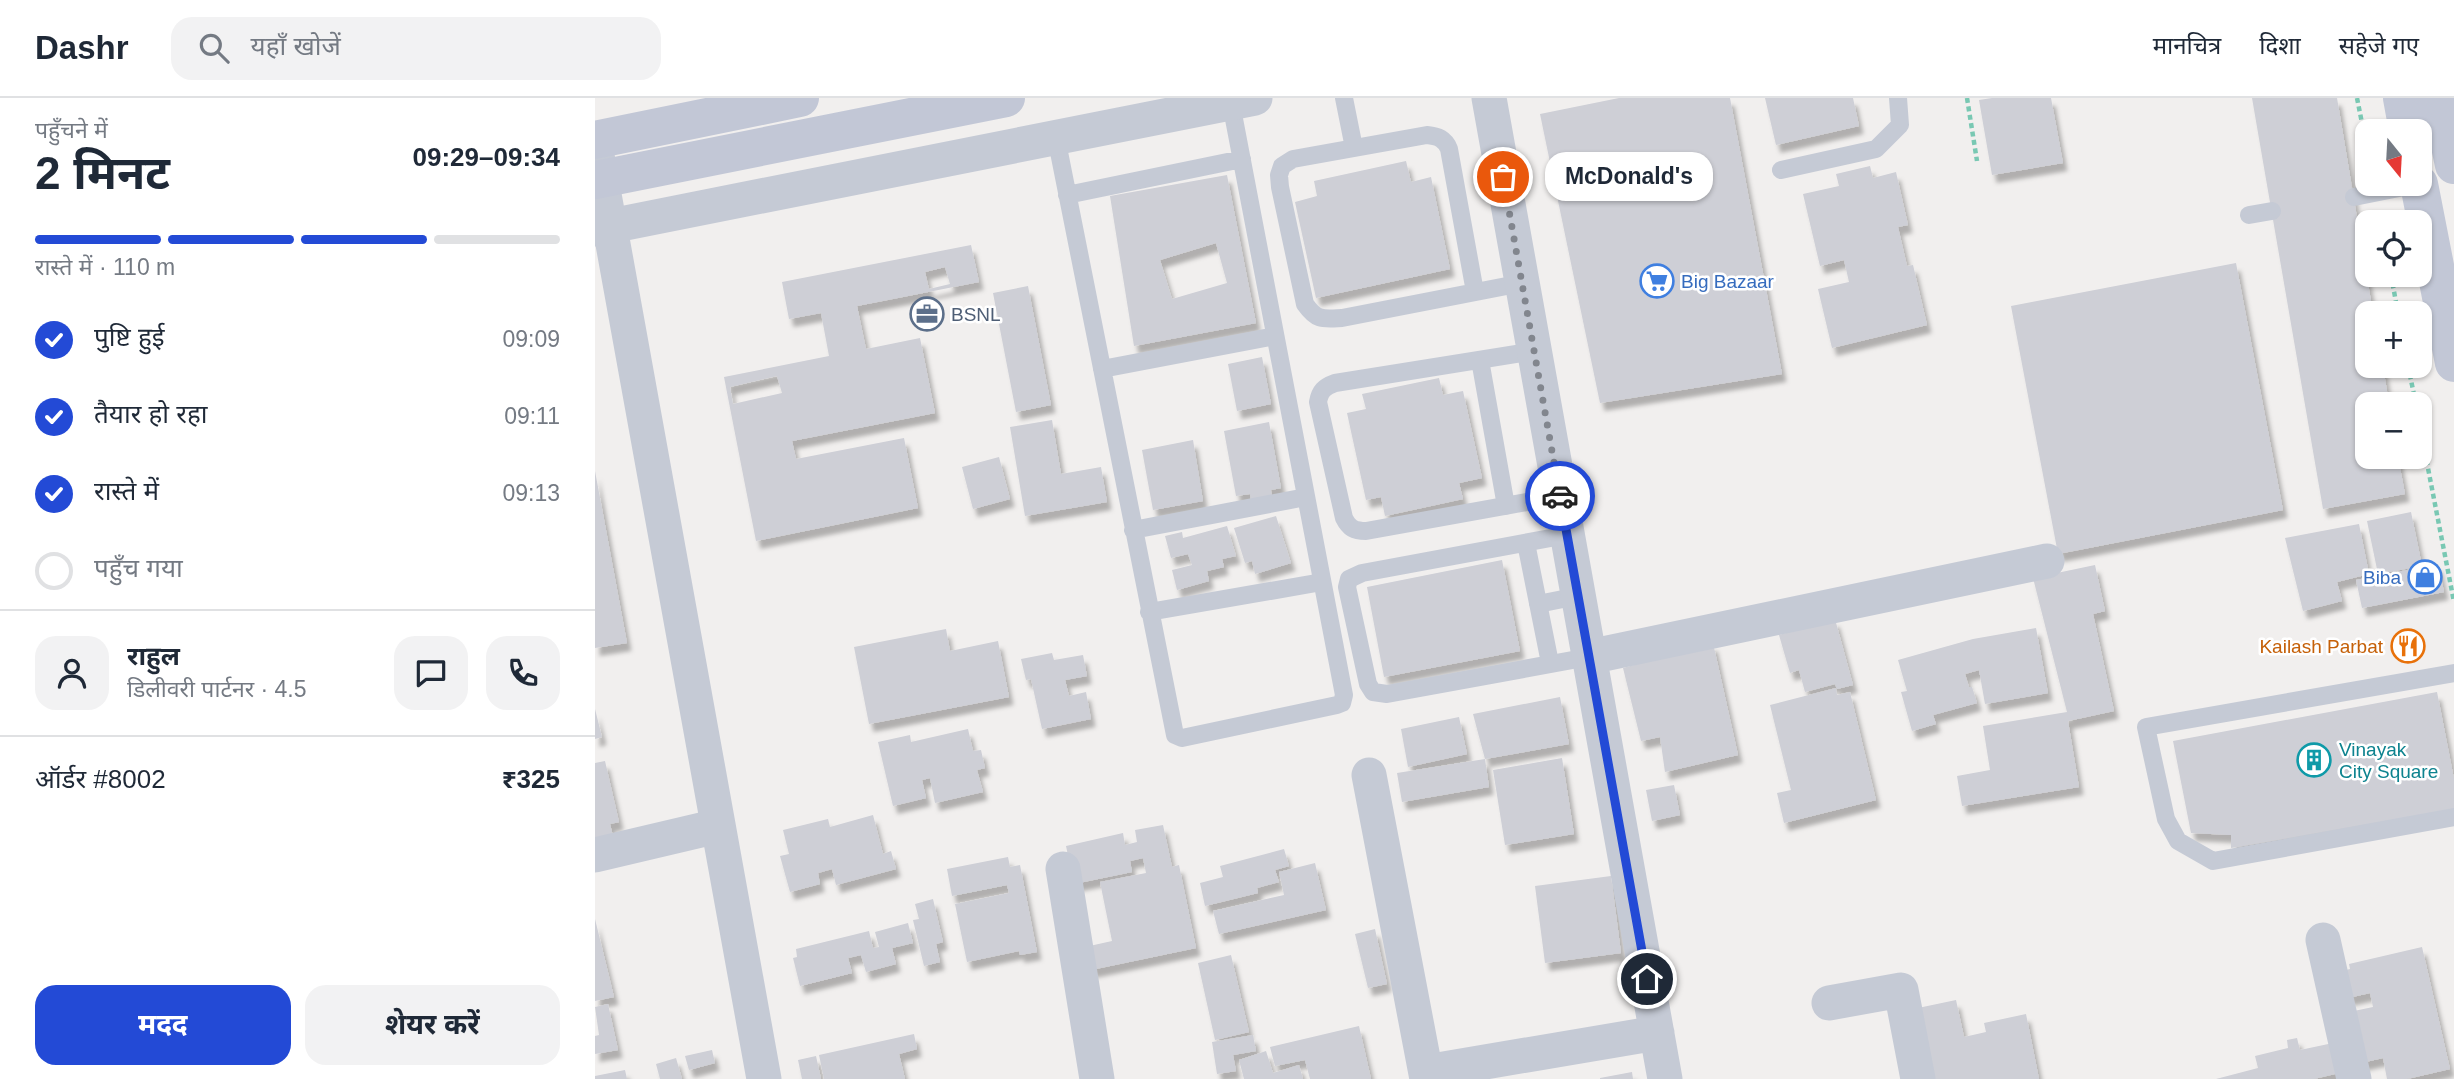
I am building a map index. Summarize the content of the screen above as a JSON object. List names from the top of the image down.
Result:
{
  "places": {
    "other": ["McDonald's"],
    "supermarket": ["Big Bazaar"],
    "office": ["BSNL"],
    "shop": ["Biba"],
    "restaurant": ["Kailash Parbat"],
    "building": ["Vinayak City Square"]
  },
  "north": "bottom",
  "page": {
    "header": "Dashr",
    "search": "यहाँ खोजें",
    "nav": ["मानचित्र", "दिशा", "सहेजे गए"],
    "heading": ["2 मिनट", "पहुँचने में", "09:29–09:34"],
    "panel": [
      "राहुल",
      "डिलीवरी पार्टनर · 4.5",
      "ऑर्डर #8002",
      "₹325"
    ],
    "map_buttons": ["+", "−"],
    "bubble": "McDonald's",
    "bar": "रास्ते में · 110 m",
    "list": [
      ["पुष्टि हुई", "09:09"],
      ["तैयार हो रहा", "09:11"],
      ["रास्ते में", "09:13"],
      "पहुँच गया"
    ],
    "buttons": ["मदद", "शेयर करें"]
  }
}
